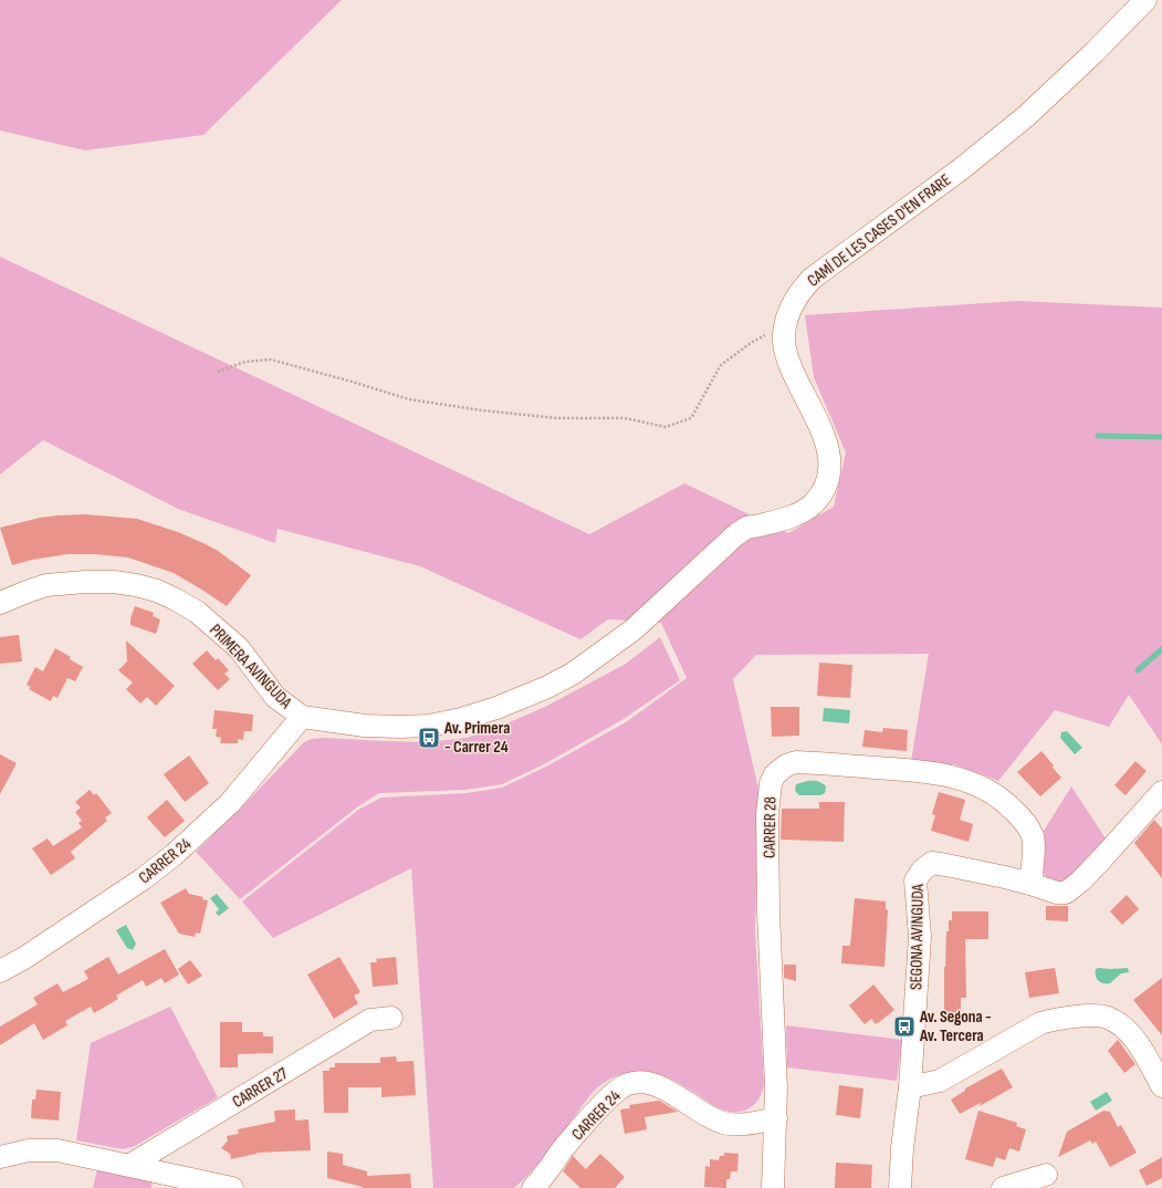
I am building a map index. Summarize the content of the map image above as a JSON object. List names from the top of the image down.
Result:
{
  "streets": {
    "street": [
      "CAMÍ DE LES CASES D'EN FRARE",
      "PRIMERA AVINGUDA",
      "CARRER 28",
      "CARRER 24",
      "SEGONA AVINGUDA",
      "CARRER 27"
    ]
  },
  "crossings": [
    ["CAMÍ DE LES CASES D'EN FRARE", "PRIMERA AVINGUDA"],
    ["CAMÍ DE LES CASES D'EN FRARE", "CARRER 24"],
    ["PRIMERA AVINGUDA", "CARRER 24"],
    ["CARRER 28", "CARRER 24"],
    ["CARRER 28", "SEGONA AVINGUDA"]
  ],
  "places": {
    "bus stop": ["Av. Primera - Carrer 24", "Av. Segona - Av. Tercera"]
  }
}
